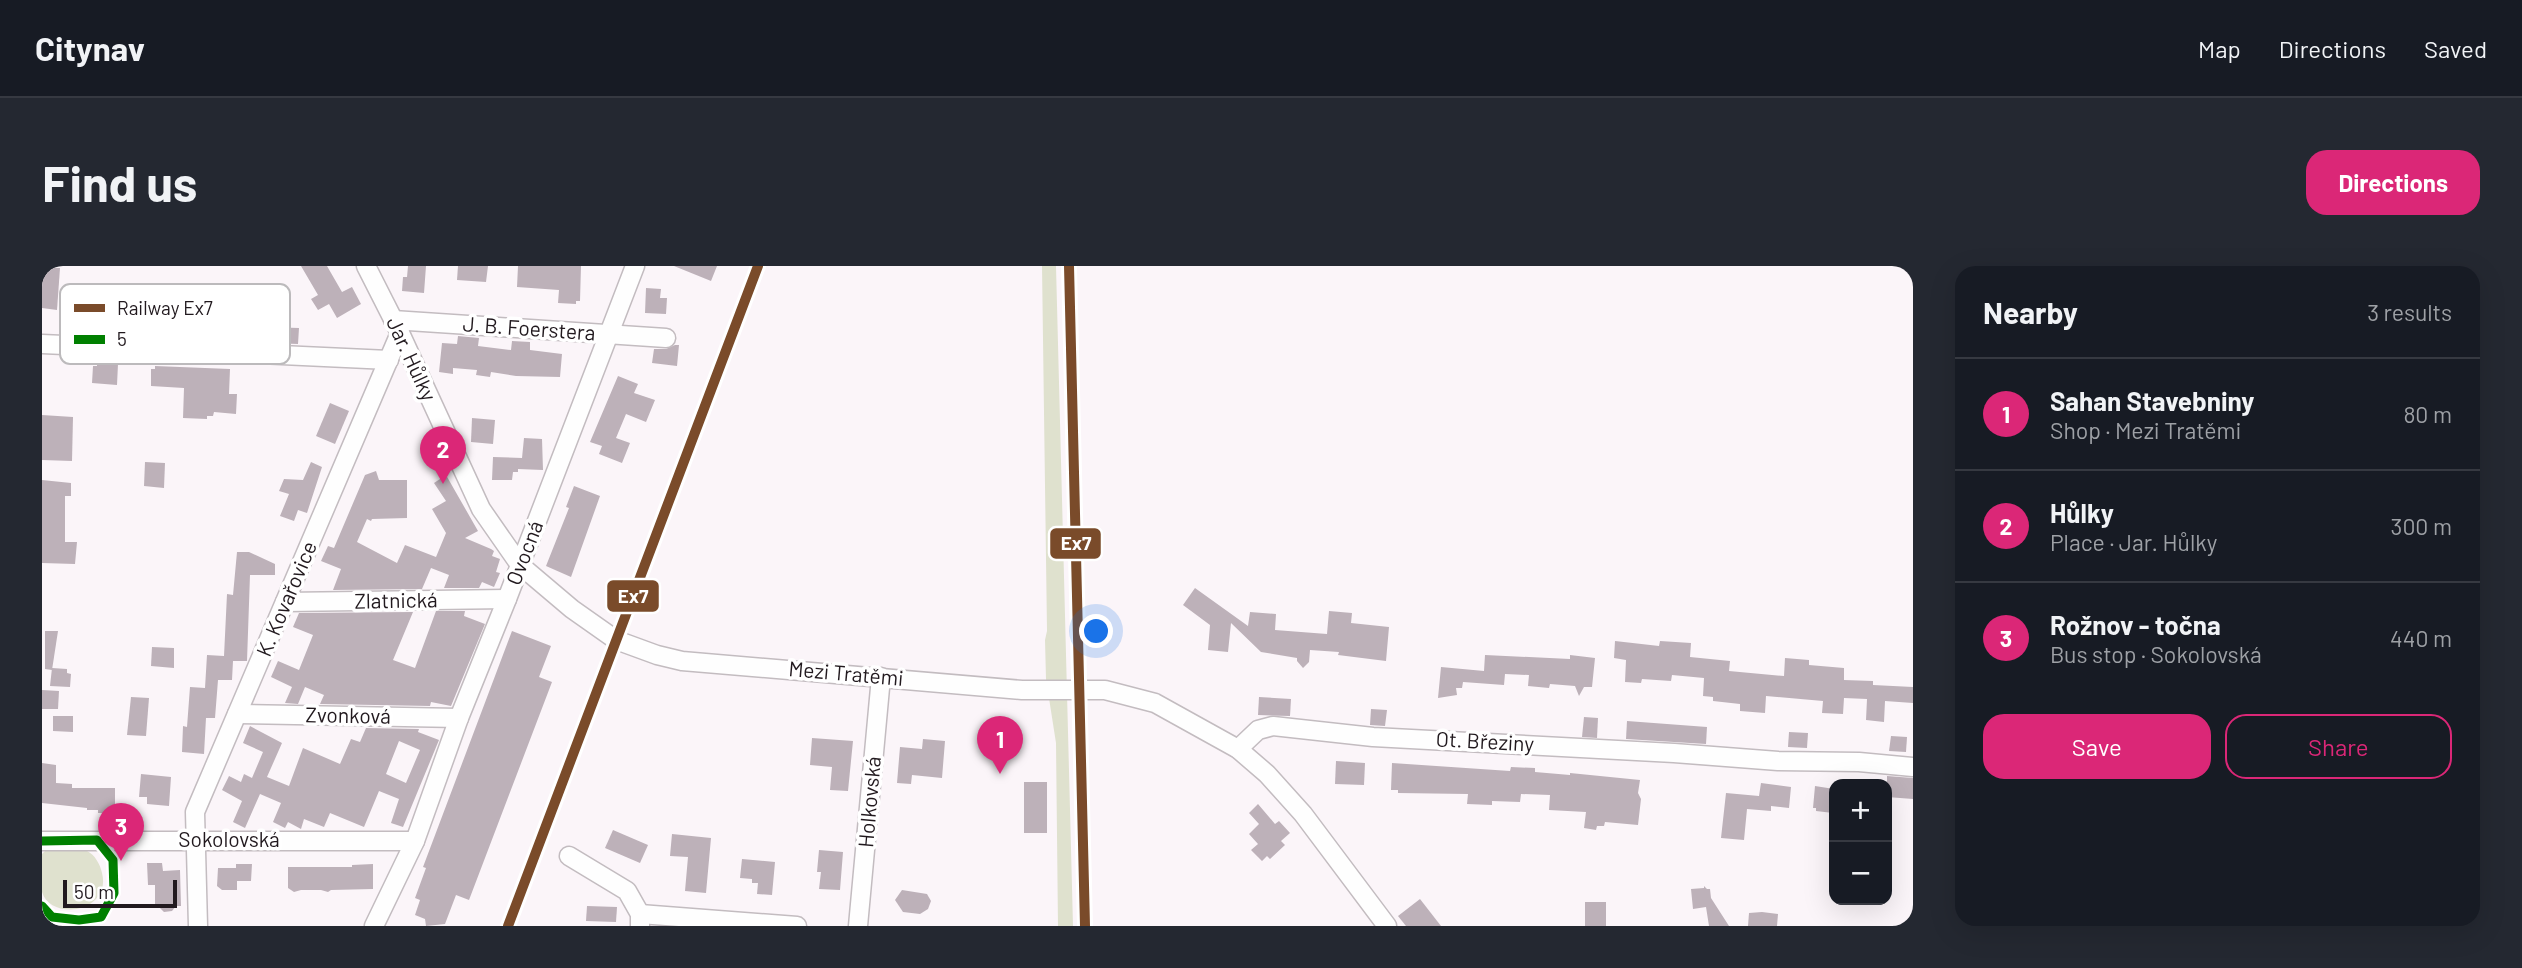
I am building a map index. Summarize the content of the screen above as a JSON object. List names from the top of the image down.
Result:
{
  "streets": {
    "street": [
      "J. B. Foerstera",
      "Jar. Hůlky",
      "Ovocná",
      "K. Kovařovice",
      "Zlatnická",
      "Mezi Tratěmi",
      "Zvonková",
      "Ot. Březiny",
      "Holkovská",
      "Sokolovská"
    ]
  },
  "crossings": [
    ["J. B. Foerstera", "Jar. Hůlky"],
    ["J. B. Foerstera", "Ovocná"],
    ["J. B. Foerstera", "K. Kovařovice"],
    ["Jar. Hůlky", "Ovocná"],
    ["Jar. Hůlky", "K. Kovařovice"],
    ["Jar. Hůlky", "Mezi Tratěmi"],
    ["Ovocná", "Zlatnická"],
    ["Ovocná", "Zvonková"],
    ["Ovocná", "Sokolovská"],
    ["K. Kovařovice", "Zlatnická"],
    ["K. Kovařovice", "Zvonková"],
    ["K. Kovařovice", "Sokolovská"],
    ["Mezi Tratěmi", "Ot. Březiny"],
    ["Mezi Tratěmi", "Holkovská"]
  ],
  "lines": ["rail line Ex7", "transit line 5"],
  "legend": ["Railway Ex7", "5"],
  "scale_bar": "50 m",
  "page": {
    "header": "Citynav",
    "nav": ["Map", "Directions", "Saved"],
    "buttons": [
      "Directions",
      ["Save", "Share"]
    ],
    "title": "Find us",
    "heading": ["Nearby", "3 results"],
    "list": [
      {
        "mark": "1",
        "name": "Sahan Stavebniny",
        "note": "Shop · Mezi Tratěmi",
        "value": "80 m"
      },
      {
        "mark": "2",
        "name": "Hůlky",
        "note": "Place · Jar. Hůlky",
        "value": "300 m"
      },
      {
        "mark": "3",
        "name": "Rožnov - točna",
        "note": "Bus stop · Sokolovská",
        "value": "440 m"
      }
    ],
    "pins": ["2", "1", "3"],
    "map_buttons": ["+", "−"],
    "scale": "50 m"
  }
}
